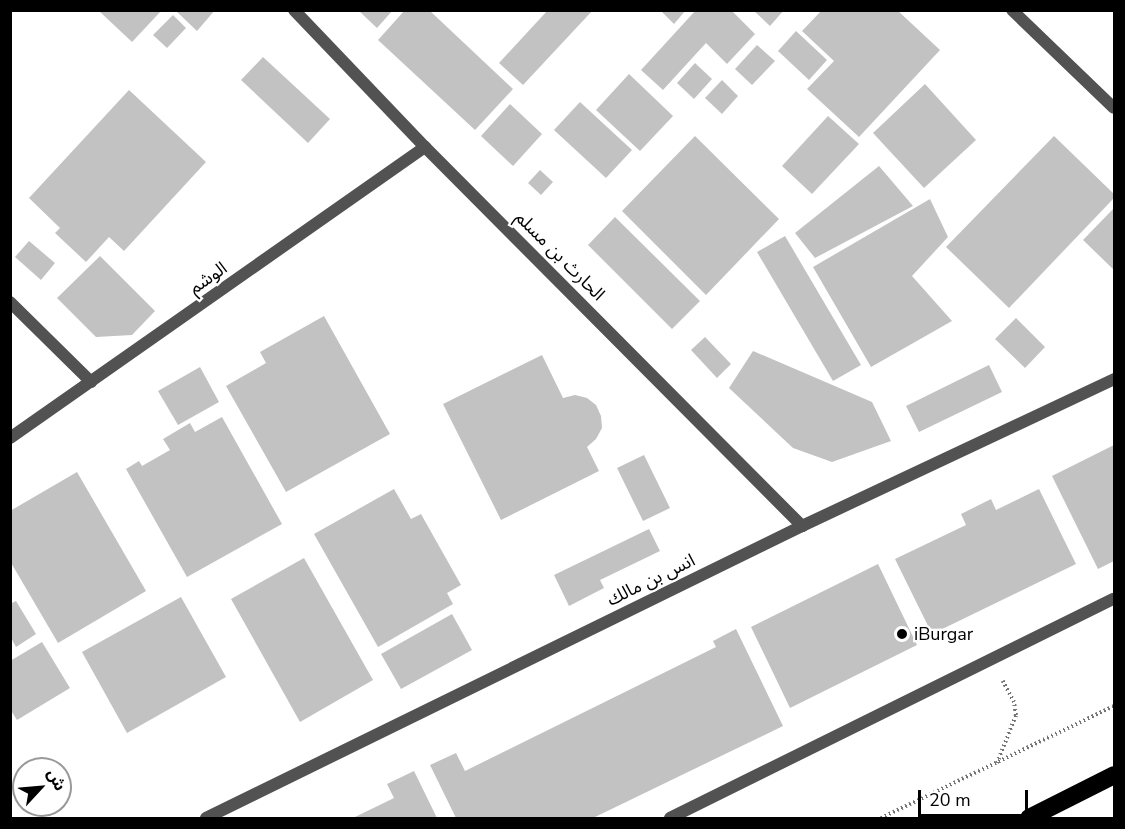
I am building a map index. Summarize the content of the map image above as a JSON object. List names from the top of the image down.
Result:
{
  "streets": {
    "street": ["الحارث بن مسلم", "الوشم", "انس بن مالك"]
  },
  "crossings": [
    ["الحارث بن مسلم", "الوشم"],
    ["الحارث بن مسلم", "انس بن مالك"]
  ],
  "places": ["iBurgar"],
  "scale_bar": "20 m",
  "north": "top right"
}
